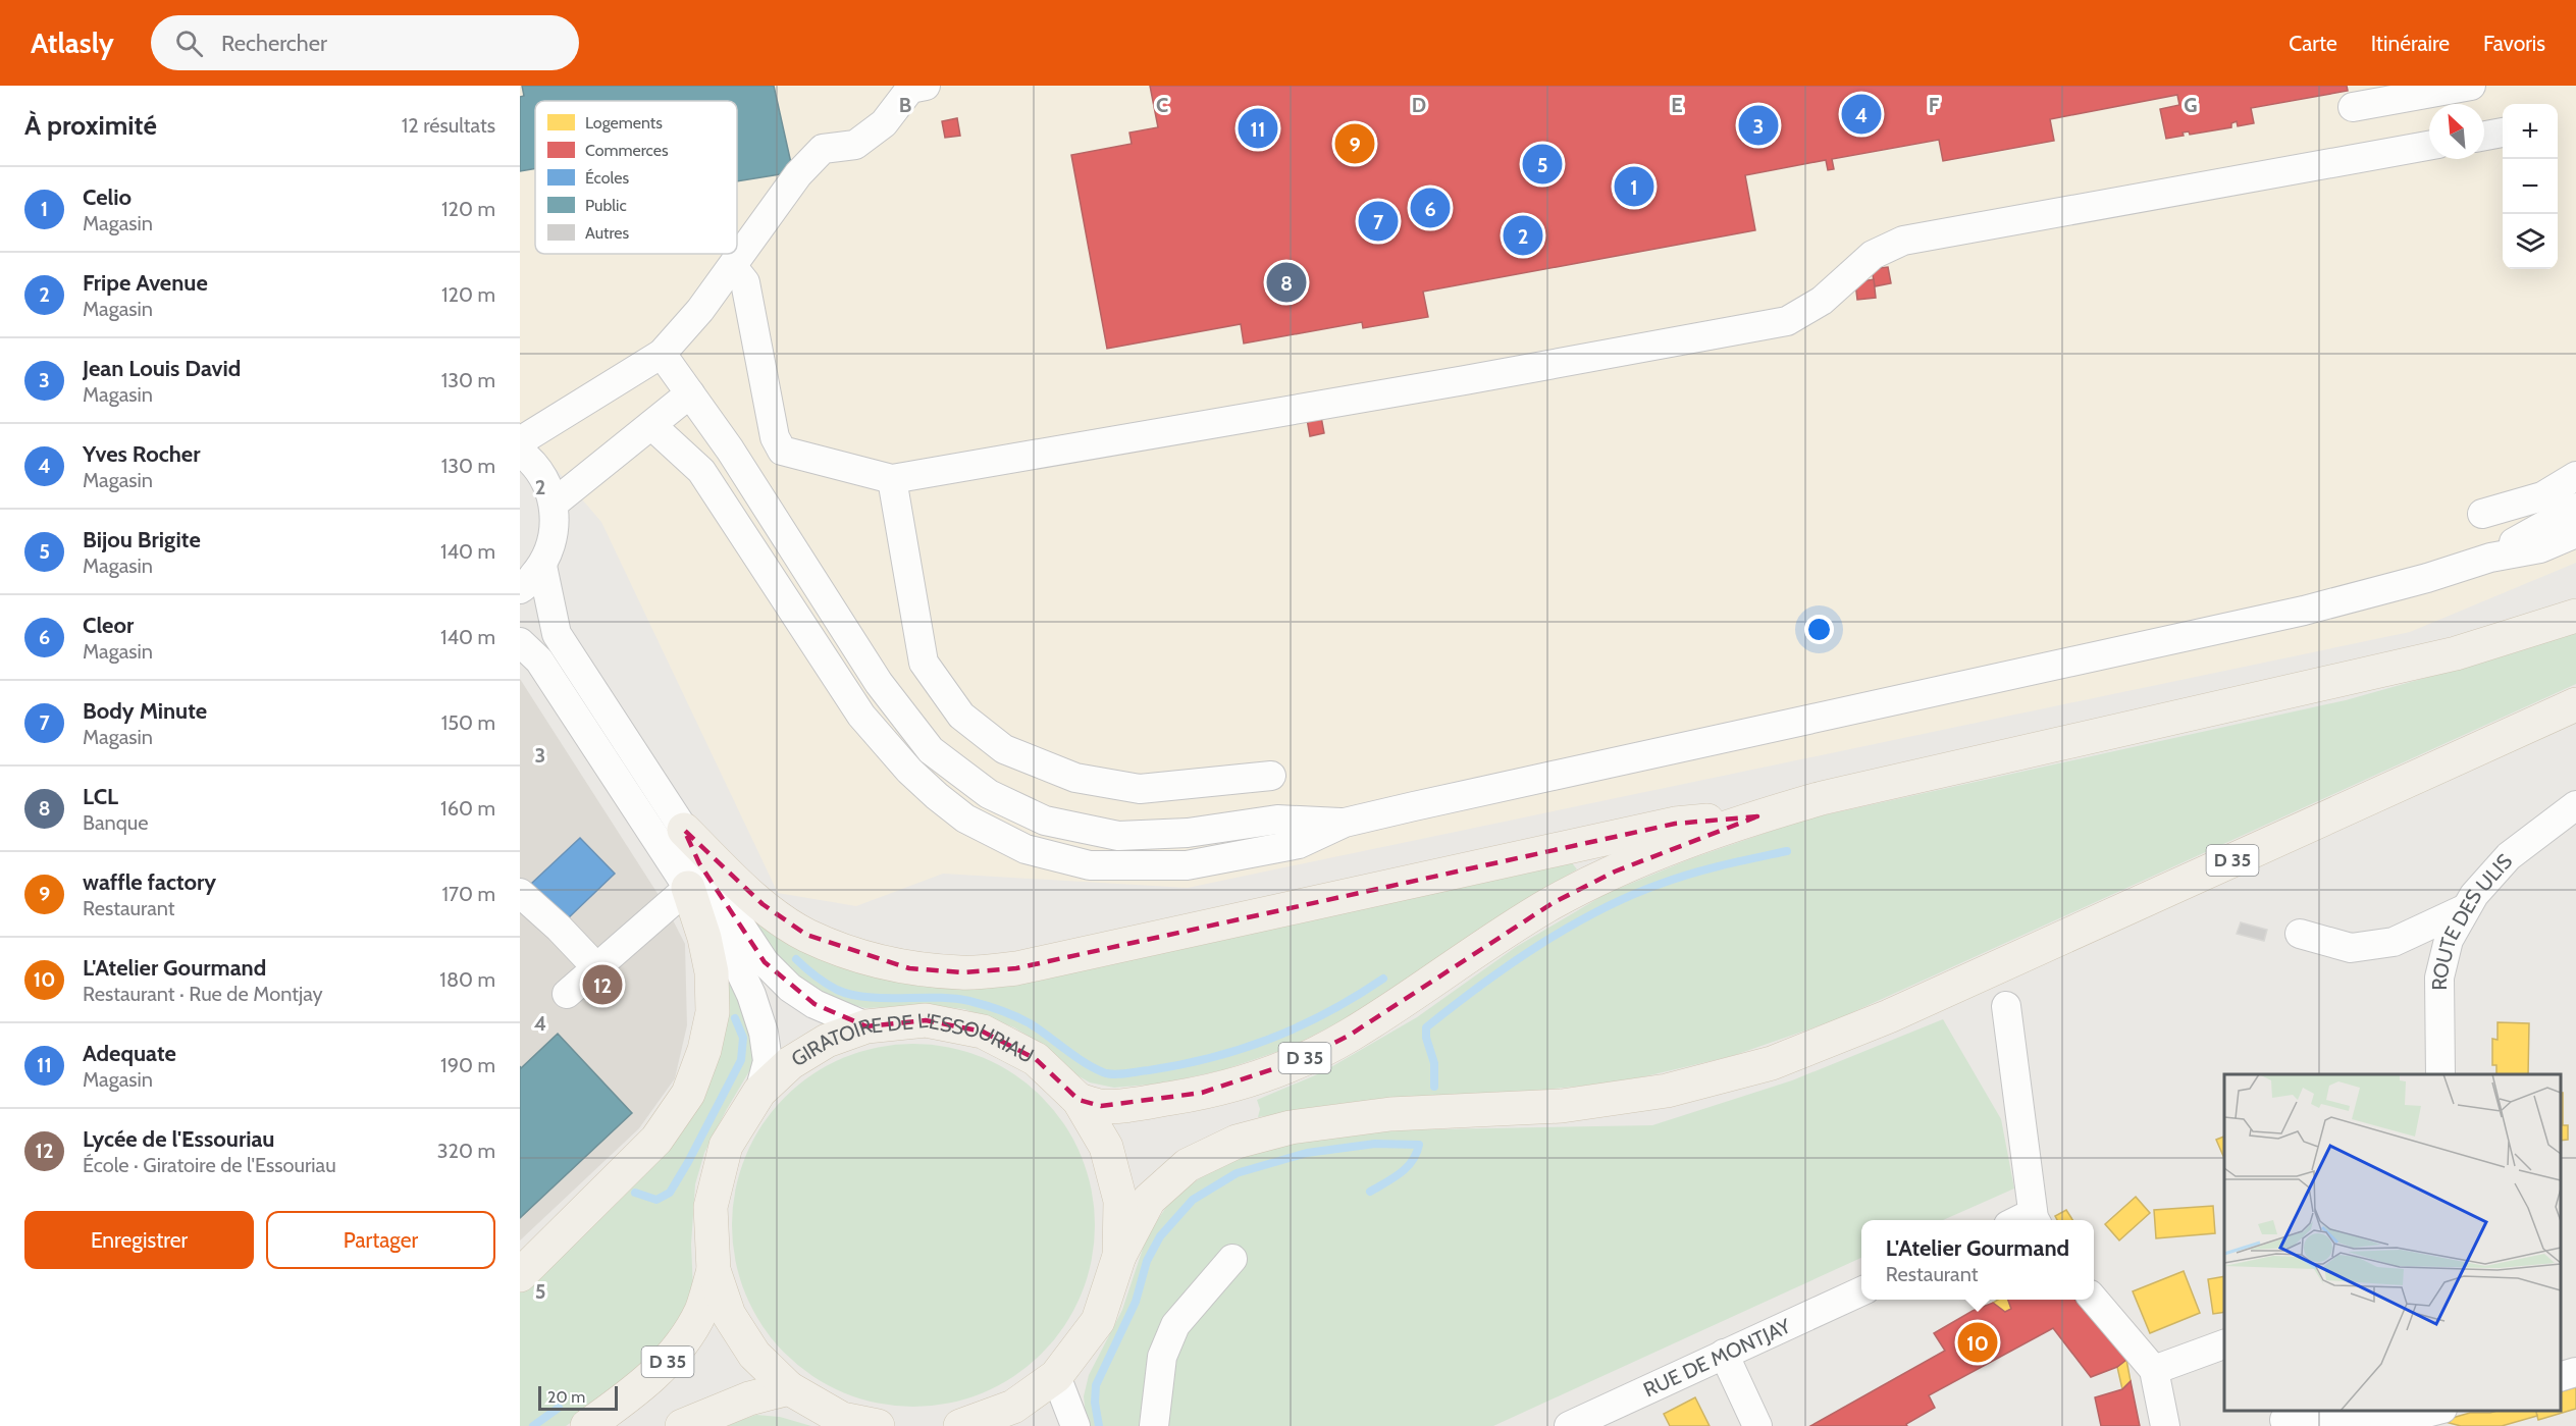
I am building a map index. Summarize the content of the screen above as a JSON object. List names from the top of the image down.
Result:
{
  "streets": {
    "main road": ["D 35", "GIRATOIRE DE L'ESSOURIAU"],
    "street": ["ROUTE DES ULIS", "RUE DE MONTJAY"]
  },
  "crossings": [
    ["D 35", "GIRATOIRE DE L'ESSOURIAU"]
  ],
  "legend": [
    "Logements",
    "Commerces",
    "Écoles",
    "Public",
    "Autres"
  ],
  "scale_bar": "20 m",
  "north": "top left",
  "page": {
    "header": "Atlasly",
    "search": "Rechercher",
    "nav": ["Carte", "Itinéraire", "Favoris"],
    "heading": ["À proximité", "12 résultats"],
    "pins": [
      "4",
      "3",
      "11",
      "9",
      "5",
      "1",
      "6",
      "7",
      "2",
      "8",
      "12",
      "10"
    ],
    "map_buttons": ["+", "−"],
    "list": [
      {
        "mark": "1",
        "name": "Celio",
        "note": "Magasin",
        "value": "120 m"
      },
      {
        "mark": "2",
        "name": "Fripe Avenue",
        "note": "Magasin",
        "value": "120 m"
      },
      {
        "mark": "3",
        "name": "Jean Louis David",
        "note": "Magasin",
        "value": "130 m"
      },
      {
        "mark": "4",
        "name": "Yves Rocher",
        "note": "Magasin",
        "value": "130 m"
      },
      {
        "mark": "5",
        "name": "Bijou Brigite",
        "note": "Magasin",
        "value": "140 m"
      },
      {
        "mark": "6",
        "name": "Cleor",
        "note": "Magasin",
        "value": "140 m"
      },
      {
        "mark": "7",
        "name": "Body Minute",
        "note": "Magasin",
        "value": "150 m"
      },
      {
        "mark": "8",
        "name": "LCL",
        "note": "Banque",
        "value": "160 m"
      },
      {
        "mark": "9",
        "name": "waffle factory",
        "note": "Restaurant",
        "value": "170 m"
      },
      {
        "mark": "10",
        "name": "L'Atelier Gourmand",
        "note": "Restaurant · Rue de Montjay",
        "value": "180 m"
      },
      {
        "mark": "11",
        "name": "Adequate",
        "note": "Magasin",
        "value": "190 m"
      },
      {
        "mark": "12",
        "name": "Lycée de l'Essouriau",
        "note": "École · Giratoire de l'Essouriau",
        "value": "320 m"
      }
    ],
    "buttons": ["Enregistrer", "Partager"],
    "popup": ["L'Atelier Gourmand", "Restaurant"],
    "scale": "20 m"
  },
  "grid": {
    "columns": [
      "B",
      "C",
      "D",
      "E",
      "F",
      "G"
    ],
    "rows": [
      "2",
      "3",
      "4",
      "5"
    ]
  }
}
